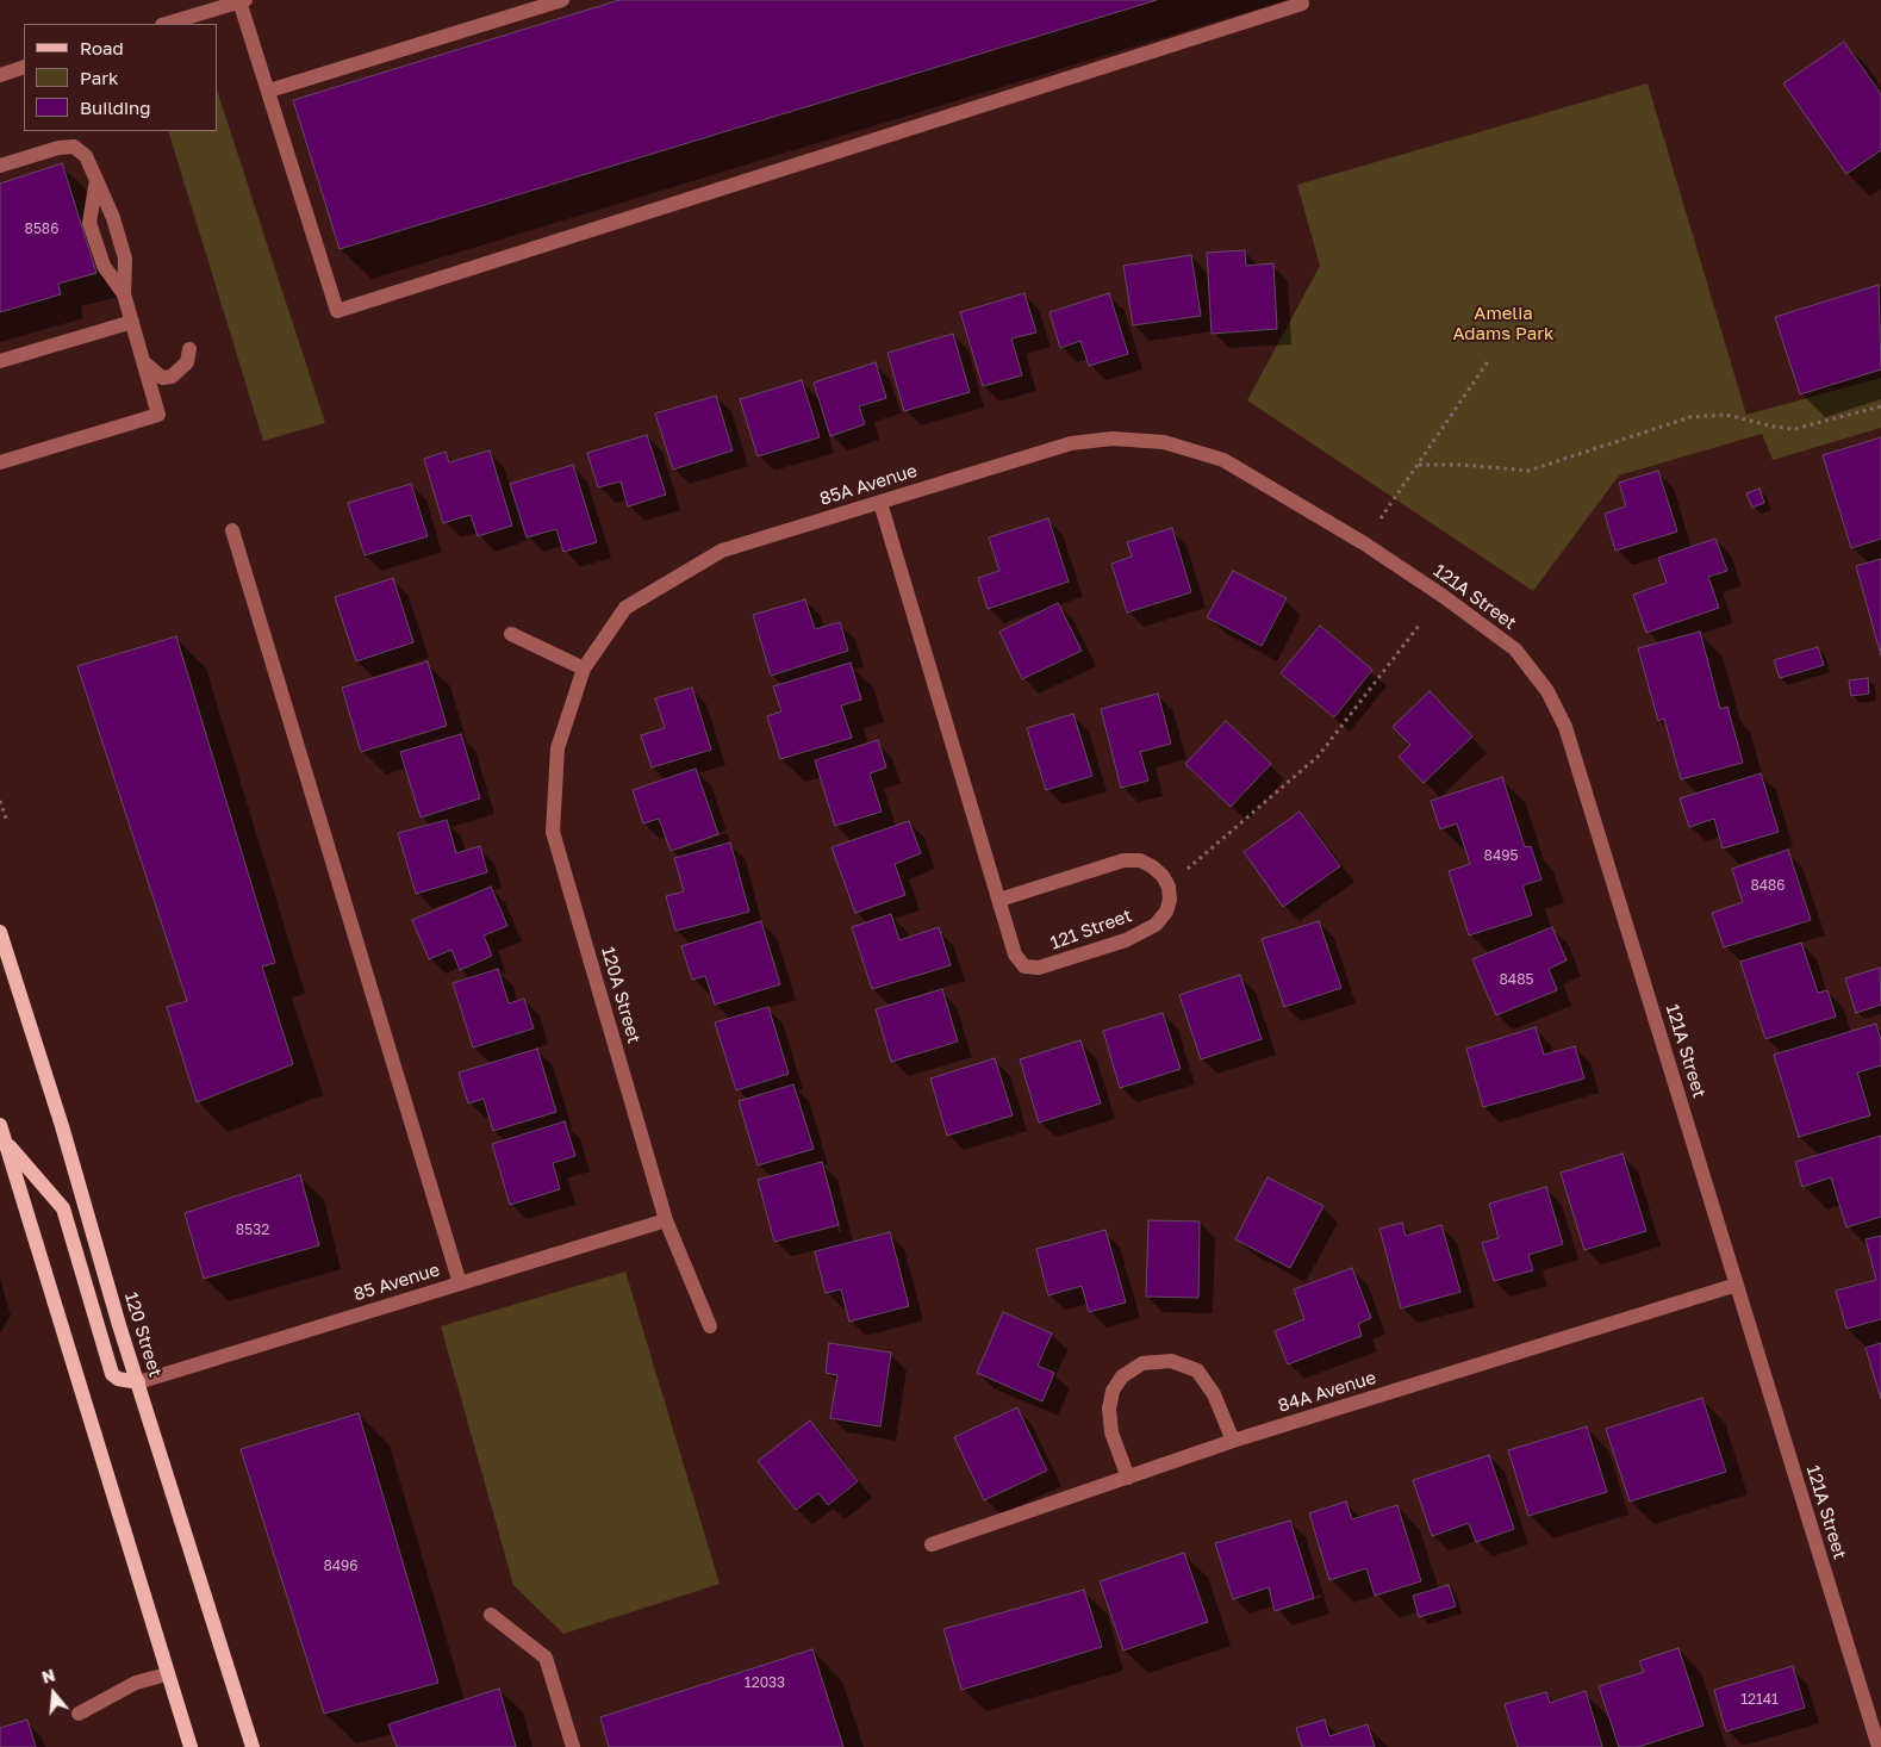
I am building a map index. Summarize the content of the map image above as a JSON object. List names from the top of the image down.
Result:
{
  "streets": {
    "main road": ["120 Street"],
    "street": [
      "85A Avenue",
      "121A Street",
      "121 Street",
      "120A Street",
      "85 Avenue",
      "84A Avenue"
    ]
  },
  "crossings": [
    ["85A Avenue", "121A Street"],
    ["85A Avenue", "121 Street"],
    ["85A Avenue", "120A Street"],
    ["121A Street", "84A Avenue"],
    ["120A Street", "85 Avenue"],
    ["85 Avenue", "120 Street"]
  ],
  "parks": ["Amelia Adams Park"],
  "house_numbers": [
    "8586",
    "8495",
    "8486",
    "8485",
    "8532",
    "8496",
    "12033",
    "12141"
  ],
  "legend": ["Road", "Park", "Building"],
  "north": "top"
}
